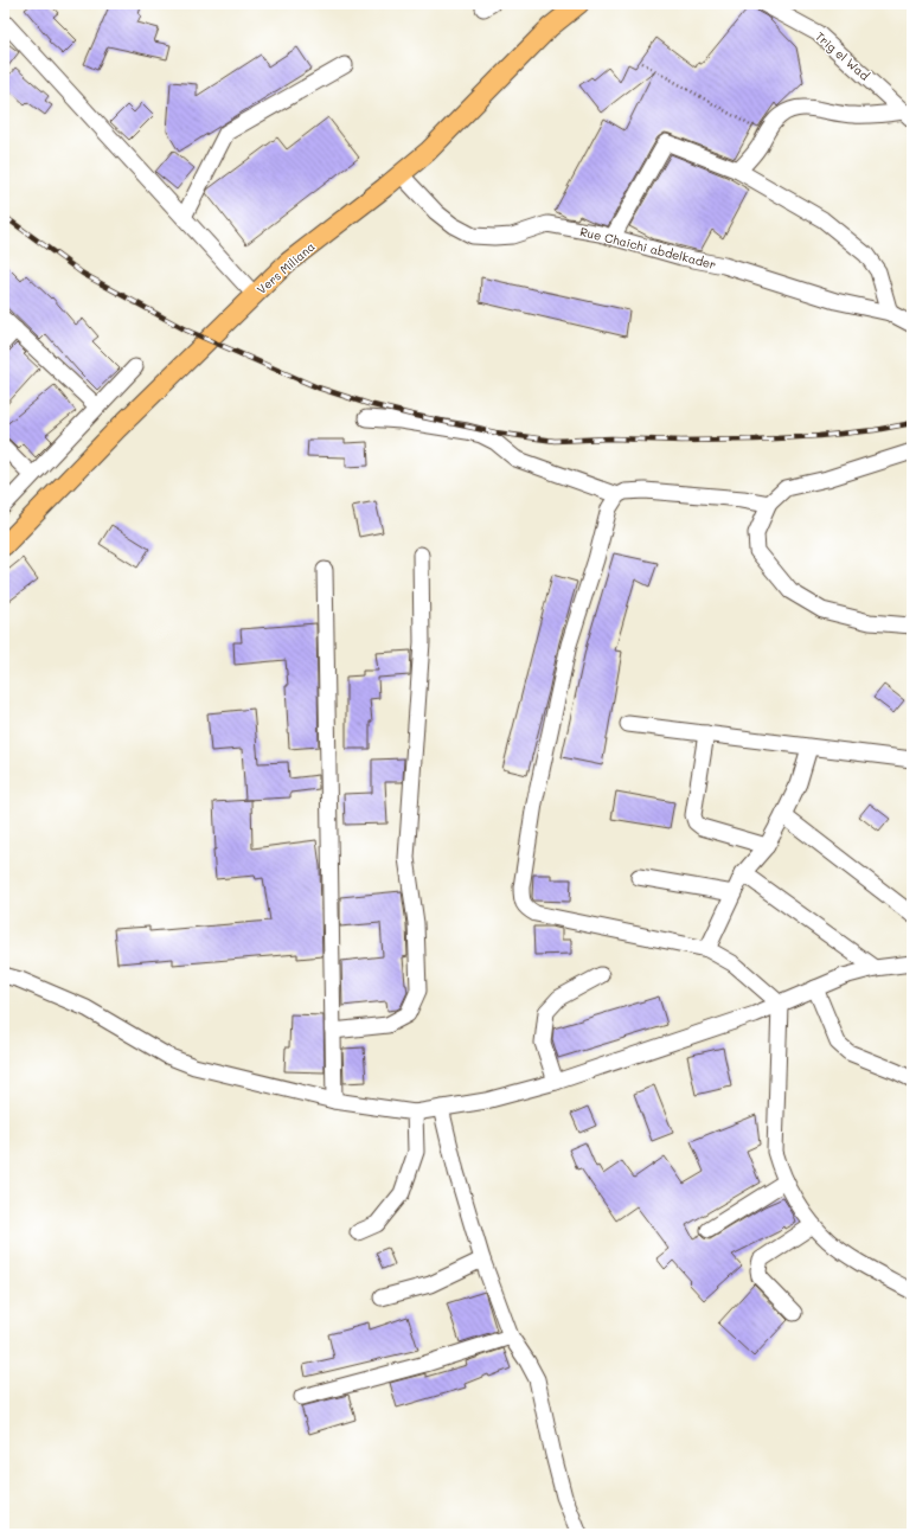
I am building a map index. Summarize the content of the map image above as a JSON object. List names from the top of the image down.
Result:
{
  "streets": {
    "main road": ["Vers Miliana"],
    "street": ["Trig el Wad", "Rue Chaichi abdelkader"]
  },
  "crossings": [
    ["Rue Chaichi abdelkader", "Vers Miliana"]
  ]
}
